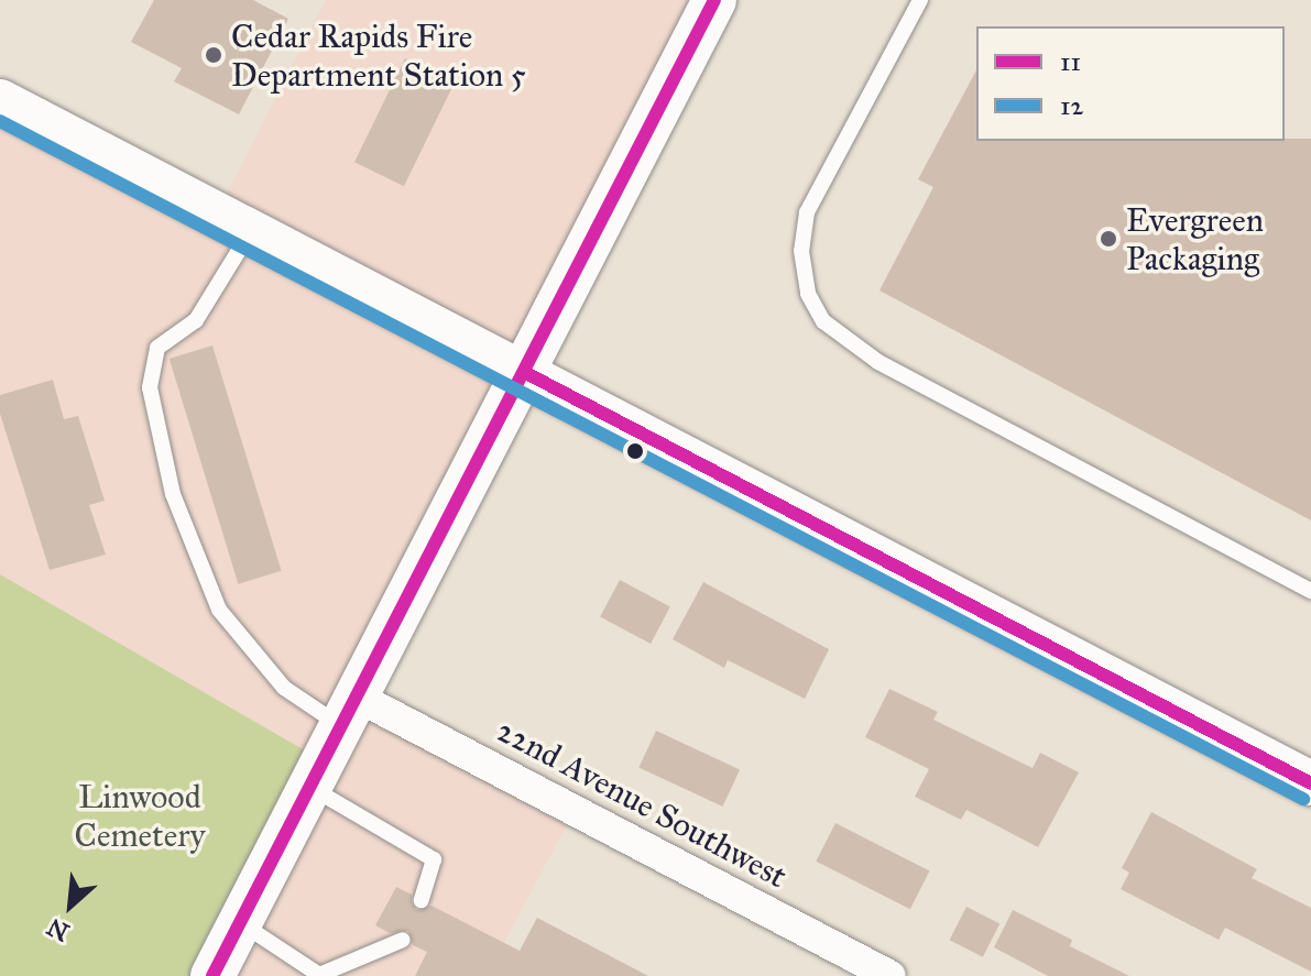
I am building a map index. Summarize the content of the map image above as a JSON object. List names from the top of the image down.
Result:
{
  "streets": {
    "street": ["22nd Avenue Southwest"]
  },
  "parks": ["Linwood Cemetery"],
  "places": ["Cedar Rapids Fire Department Station 5", "Evergreen Packaging"],
  "lines": ["transit line 11", "transit line 12"],
  "legend": ["11", "12"],
  "north": "bottom left"
}
